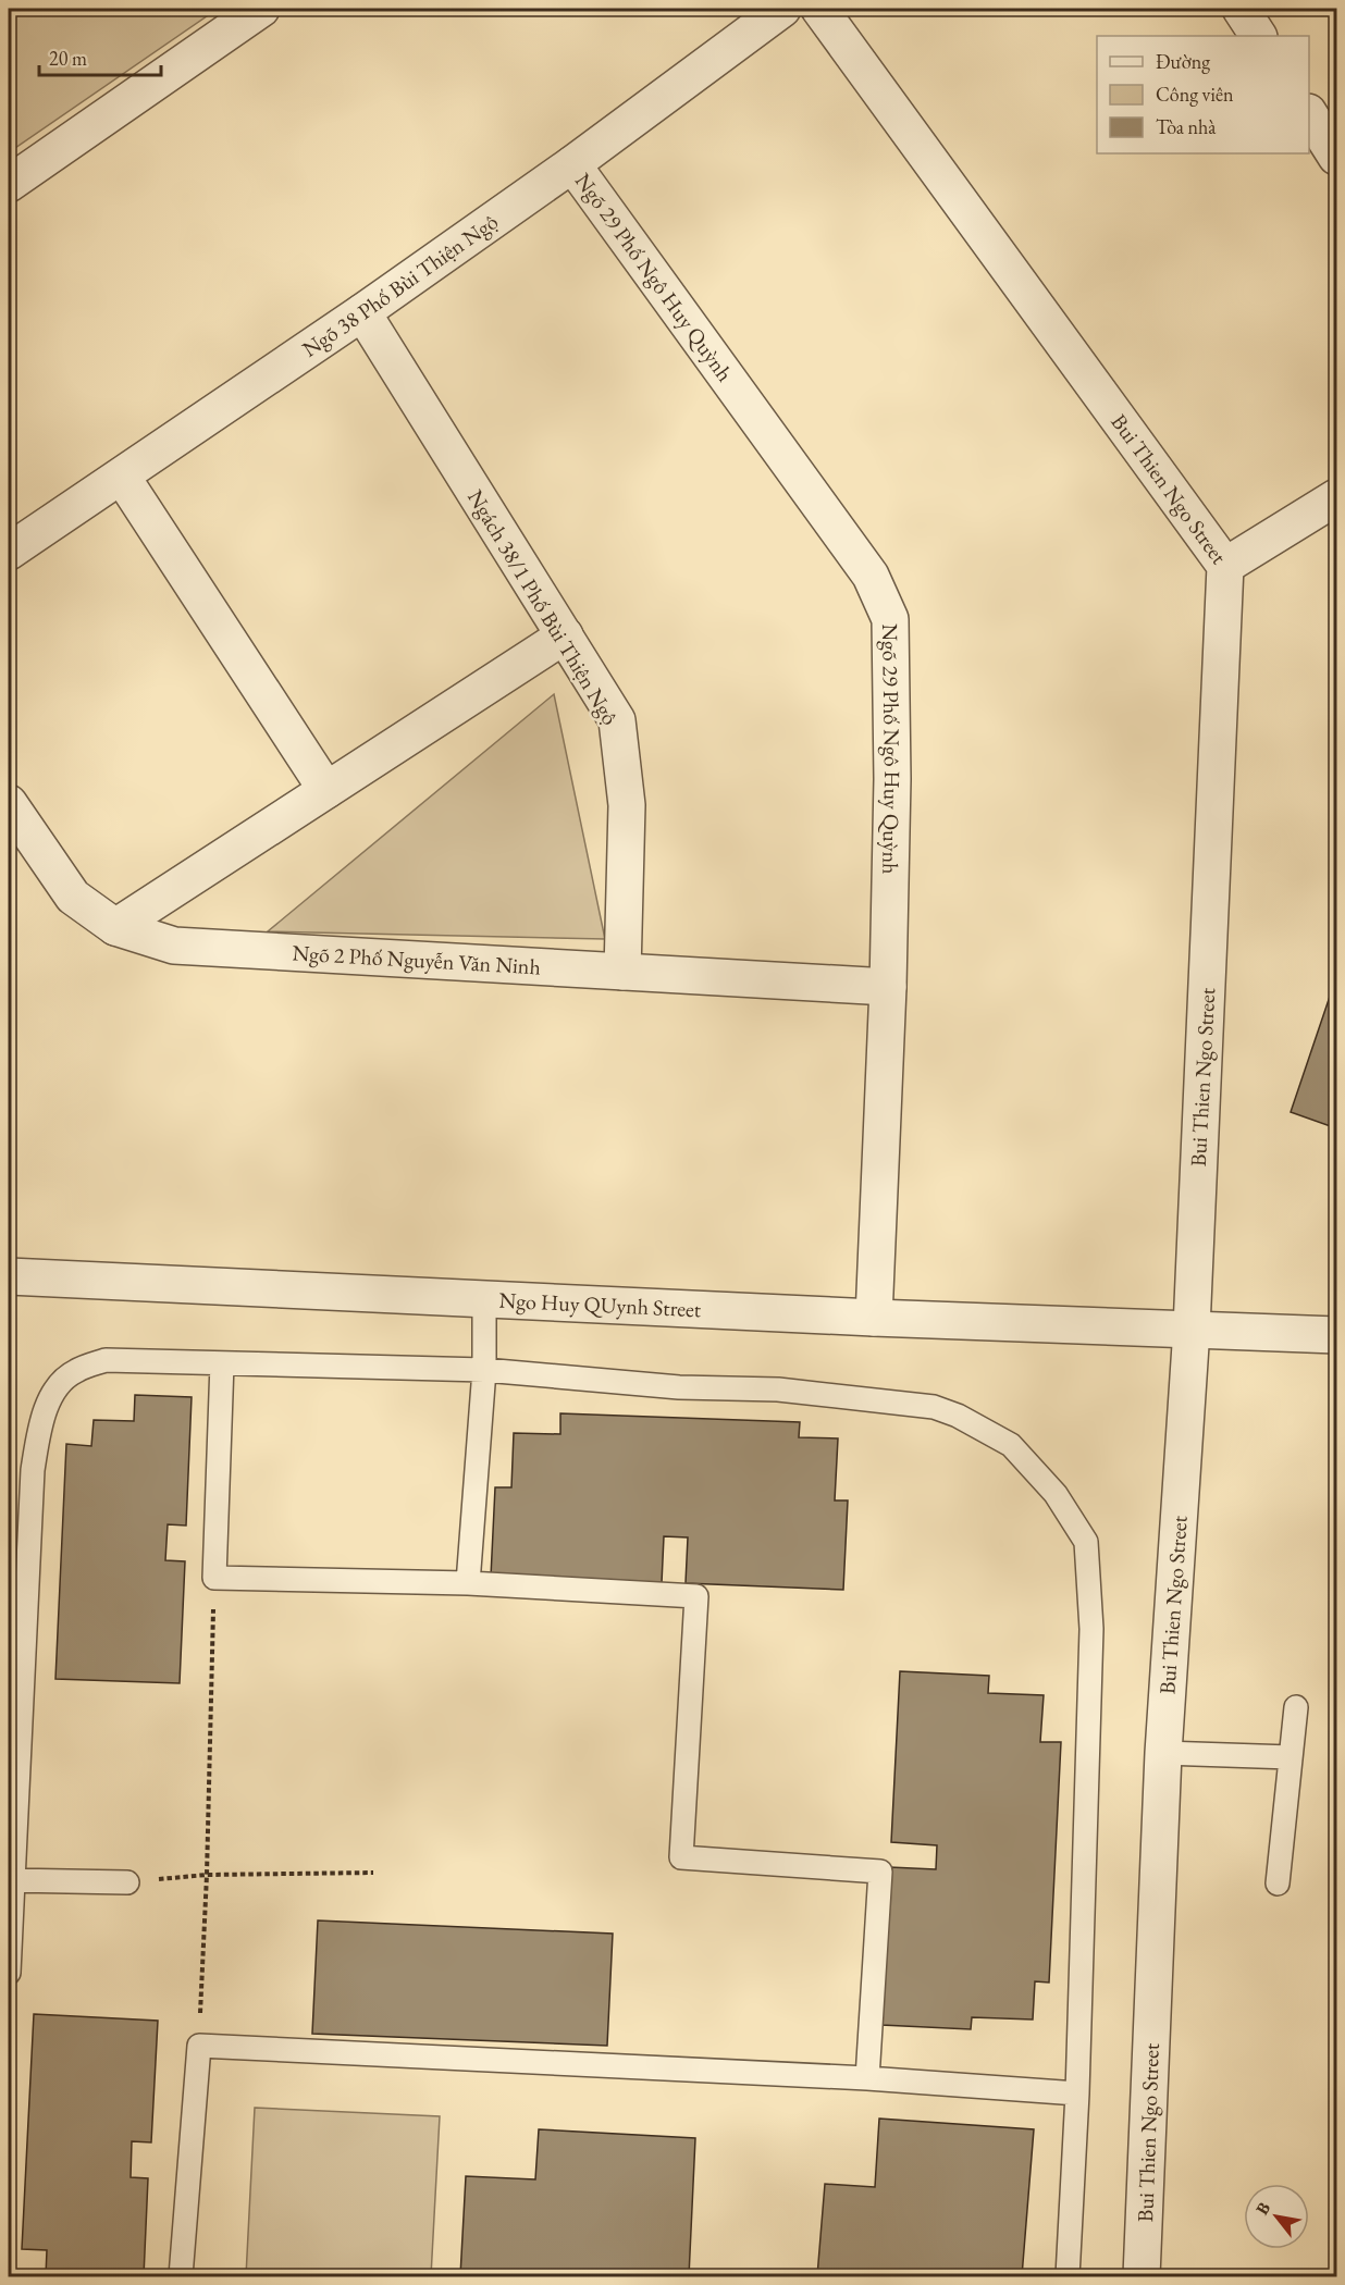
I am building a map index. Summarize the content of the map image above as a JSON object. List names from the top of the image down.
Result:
{
  "streets": {
    "street": [
      "Ngõ 29 Phố Ngô Huy Quỳnh",
      "Ngõ 38 Phố Bùi Thiện Ngộ",
      "Bui Thien Ngo Street",
      "Ngách 38/1 Phố Bùi Thiện Ngộ",
      "Ngõ 2 Phố Nguyễn Văn Ninh",
      "Ngo Huy QUynh Street"
    ]
  },
  "crossings": [
    ["Ngõ 29 Phố Ngô Huy Quỳnh", "Ngõ 38 Phố Bùi Thiện Ngộ"],
    ["Ngõ 29 Phố Ngô Huy Quỳnh", "Ngõ 2 Phố Nguyễn Văn Ninh"],
    ["Ngõ 29 Phố Ngô Huy Quỳnh", "Ngo Huy QUynh Street"],
    ["Ngõ 38 Phố Bùi Thiện Ngộ", "Ngách 38/1 Phố Bùi Thiện Ngộ"],
    ["Bui Thien Ngo Street", "Ngo Huy QUynh Street"],
    ["Ngách 38/1 Phố Bùi Thiện Ngộ", "Ngõ 2 Phố Nguyễn Văn Ninh"]
  ],
  "legend": ["Đường", "Công viên", "Tòa nhà"],
  "scale_bar": "20 m",
  "north": "top left"
}
